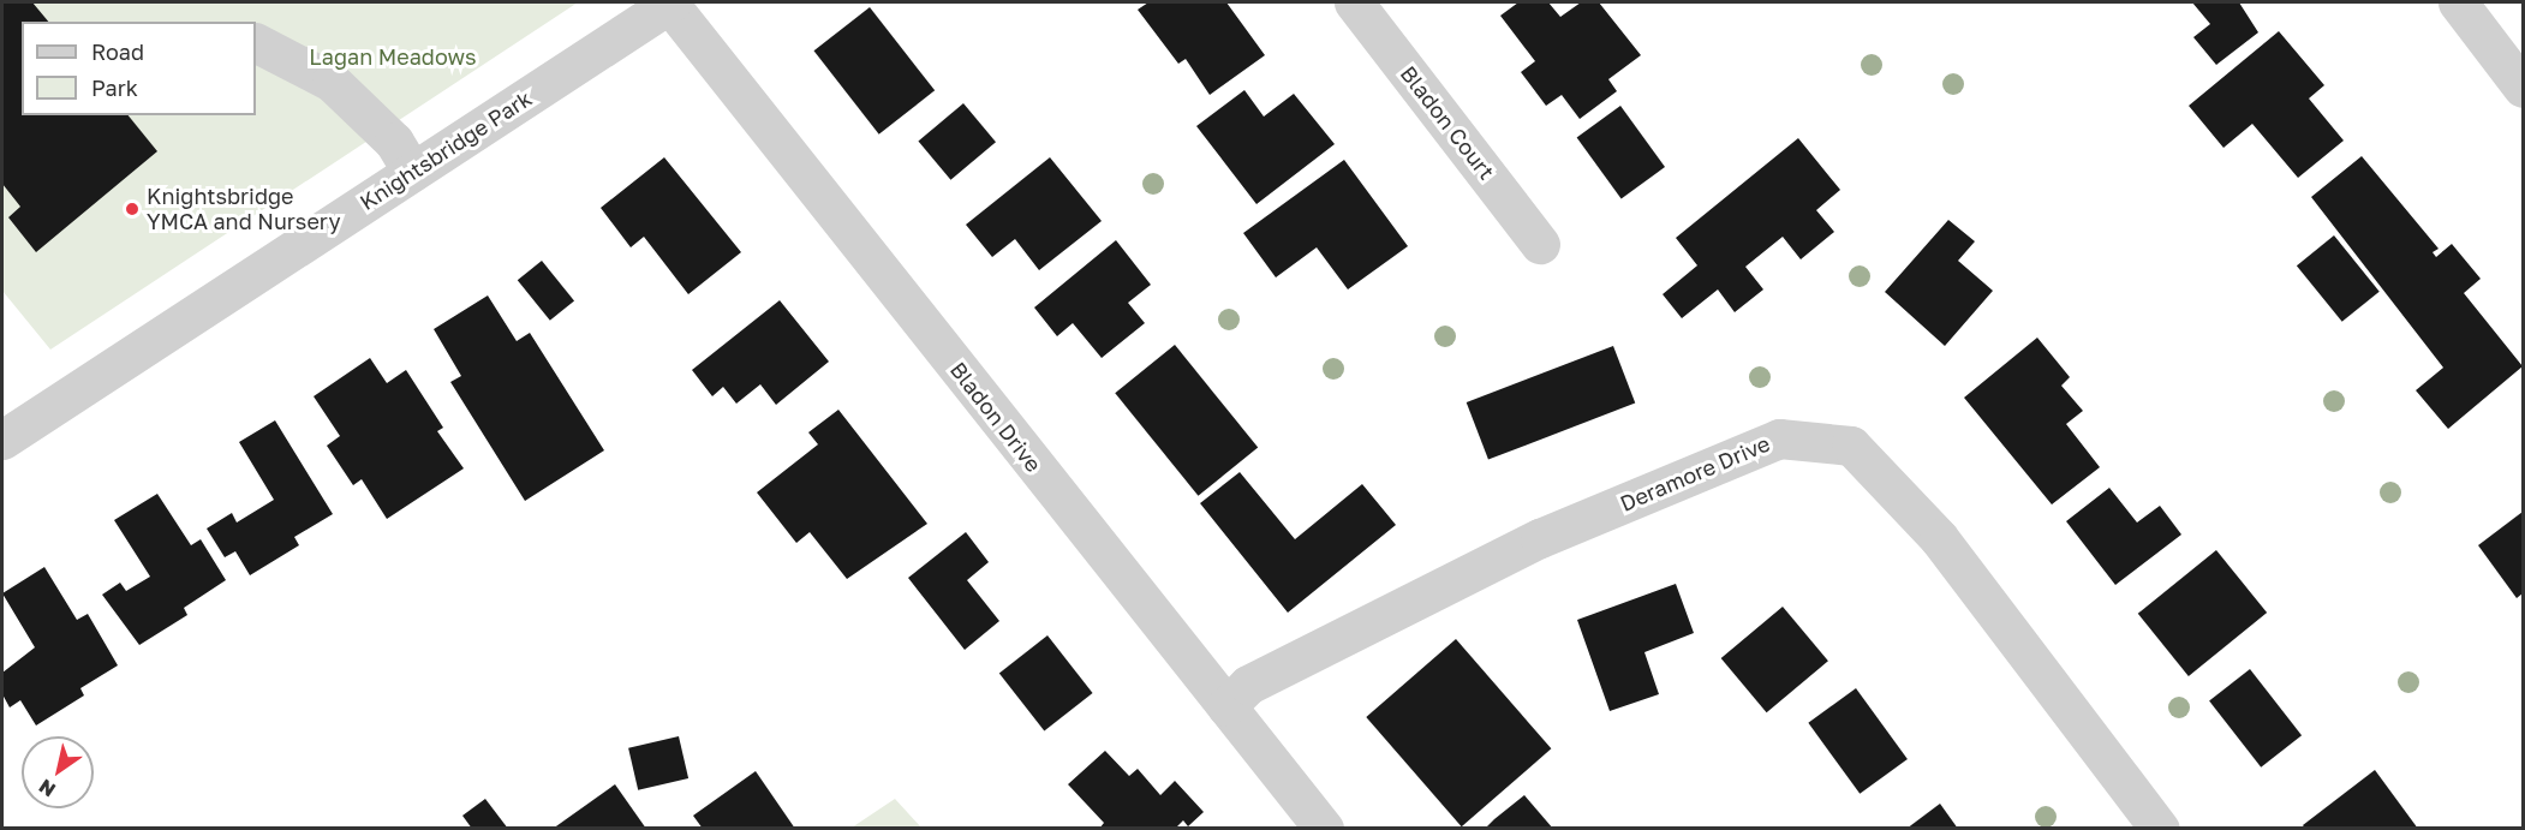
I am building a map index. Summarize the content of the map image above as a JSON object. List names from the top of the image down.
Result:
{
  "streets": {
    "street": [
      "Bladon Court",
      "Knightsbridge Park",
      "Bladon Drive",
      "Deramore Drive"
    ]
  },
  "crossings": [
    ["Knightsbridge Park", "Bladon Drive"],
    ["Bladon Drive", "Deramore Drive"]
  ],
  "parks": ["Lagan Meadows"],
  "places": ["Knightsbridge YMCA and Nursery"],
  "legend": ["Road", "Park"],
  "north": "bottom left"
}
